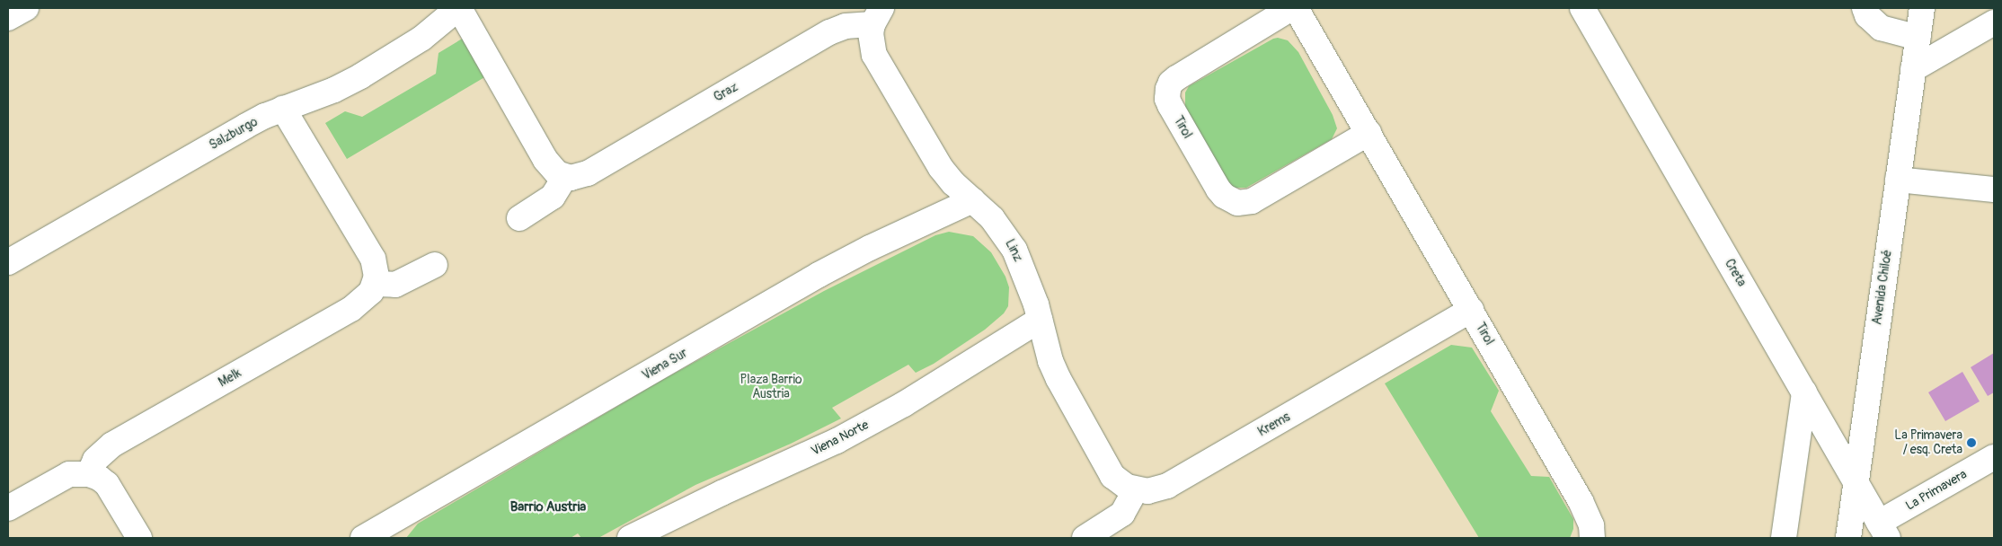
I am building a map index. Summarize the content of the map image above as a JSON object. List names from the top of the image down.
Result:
{
  "streets": {
    "street": [
      "Graz",
      "Tirol",
      "Salzburgo",
      "Linz",
      "Creta",
      "Avenida Chiloé",
      "Viena Sur",
      "Melk",
      "Krems",
      "Viena Norte",
      "La Primavera"
    ]
  },
  "crossings": [
    ["Graz", "Linz"],
    ["Tirol", "Krems"],
    ["Linz", "Viena Sur"],
    ["Linz", "Krems"],
    ["Linz", "Viena Norte"],
    ["Creta", "Avenida Chiloé"],
    ["Creta", "La Primavera"]
  ],
  "districts": ["Barrio Austria"],
  "parks": ["Plaza Barrio Austria"],
  "places": ["La Primavera / esq. Creta"]
}
